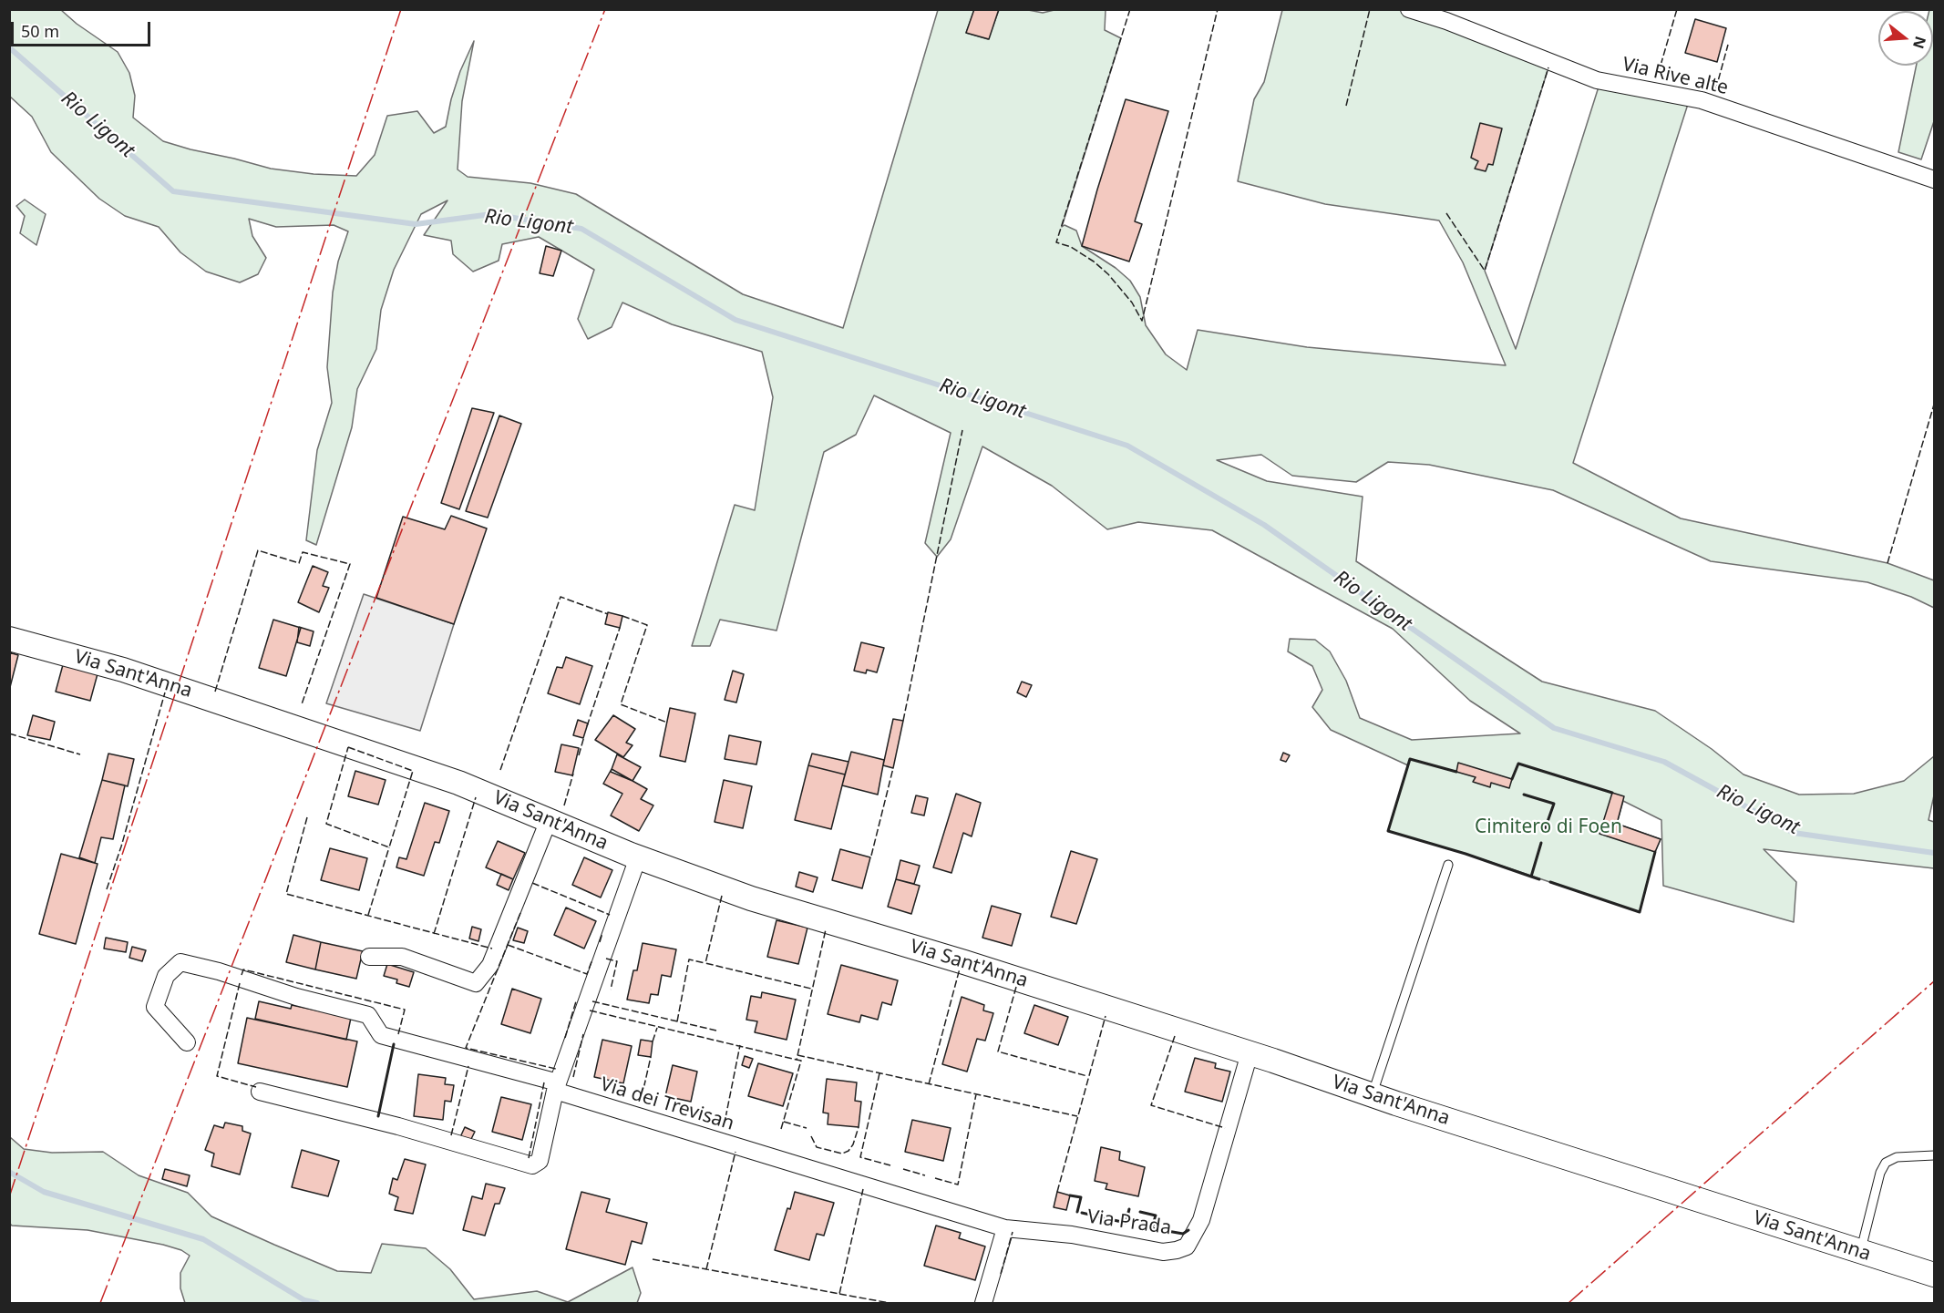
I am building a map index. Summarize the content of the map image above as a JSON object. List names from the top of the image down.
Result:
{
  "streets": {
    "main road": ["Via Sant'Anna"],
    "street": ["Via Rive alte", "Via dei Trevisan", "Via Prada"]
  },
  "crossings": [
    ["Via Sant'Anna", "Via Prada"],
    ["Via dei Trevisan", "Via Prada"]
  ],
  "water": ["Rio Ligont"],
  "parks": ["Cimitero di Foen"],
  "scale_bar": "50 m",
  "north": "right"
}
